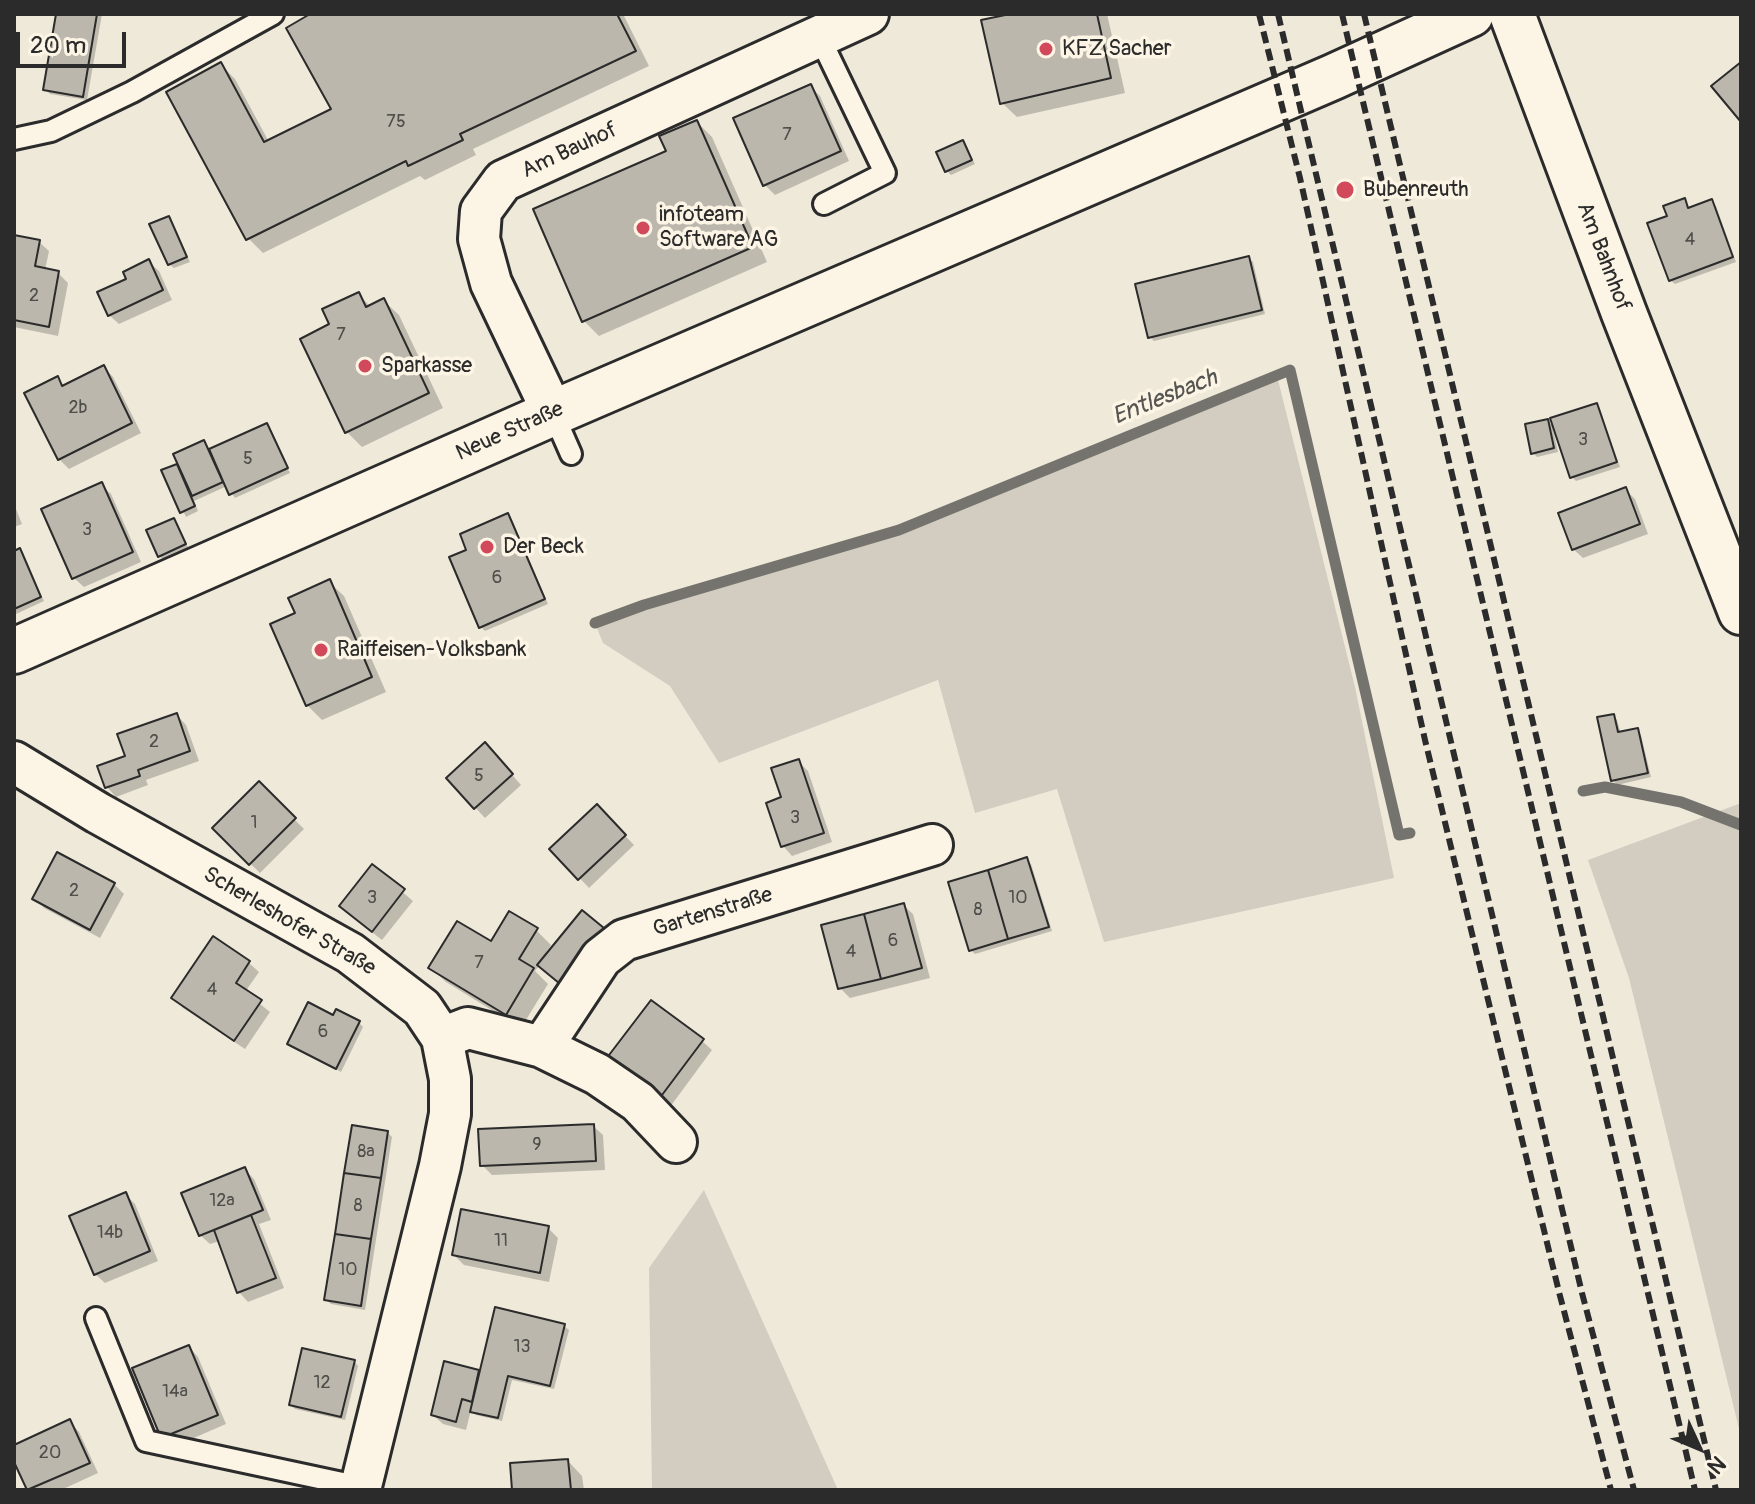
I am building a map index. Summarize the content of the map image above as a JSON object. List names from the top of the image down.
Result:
{
  "streets": {
    "street": [
      "Am Bauhof",
      "Am Bahnhof",
      "Neue Straße",
      "Gartenstraße",
      "Scherleshofer Straße"
    ]
  },
  "crossings": [
    ["Am Bauhof", "Neue Straße"]
  ],
  "water": ["Entlesbach"],
  "places": [
    "KFZ Sacher",
    "Bubenreuth",
    "infoteam Software AG",
    "Sparkasse",
    "Der Beck",
    "Raiffeisen-Volksbank"
  ],
  "house_numbers": [
    "75",
    "7",
    "4",
    "2",
    "7",
    "2b",
    "3",
    "5",
    "3",
    "6",
    "2",
    "5",
    "3",
    "1",
    "2",
    "3",
    "10",
    "8",
    "6",
    "4",
    "7",
    "4",
    "6",
    "9",
    "8a",
    "12a",
    "8",
    "14b",
    "11",
    "10",
    "13",
    "12",
    "14a",
    "20"
  ],
  "scale_bar": "20 m",
  "north": "bottom right"
}
